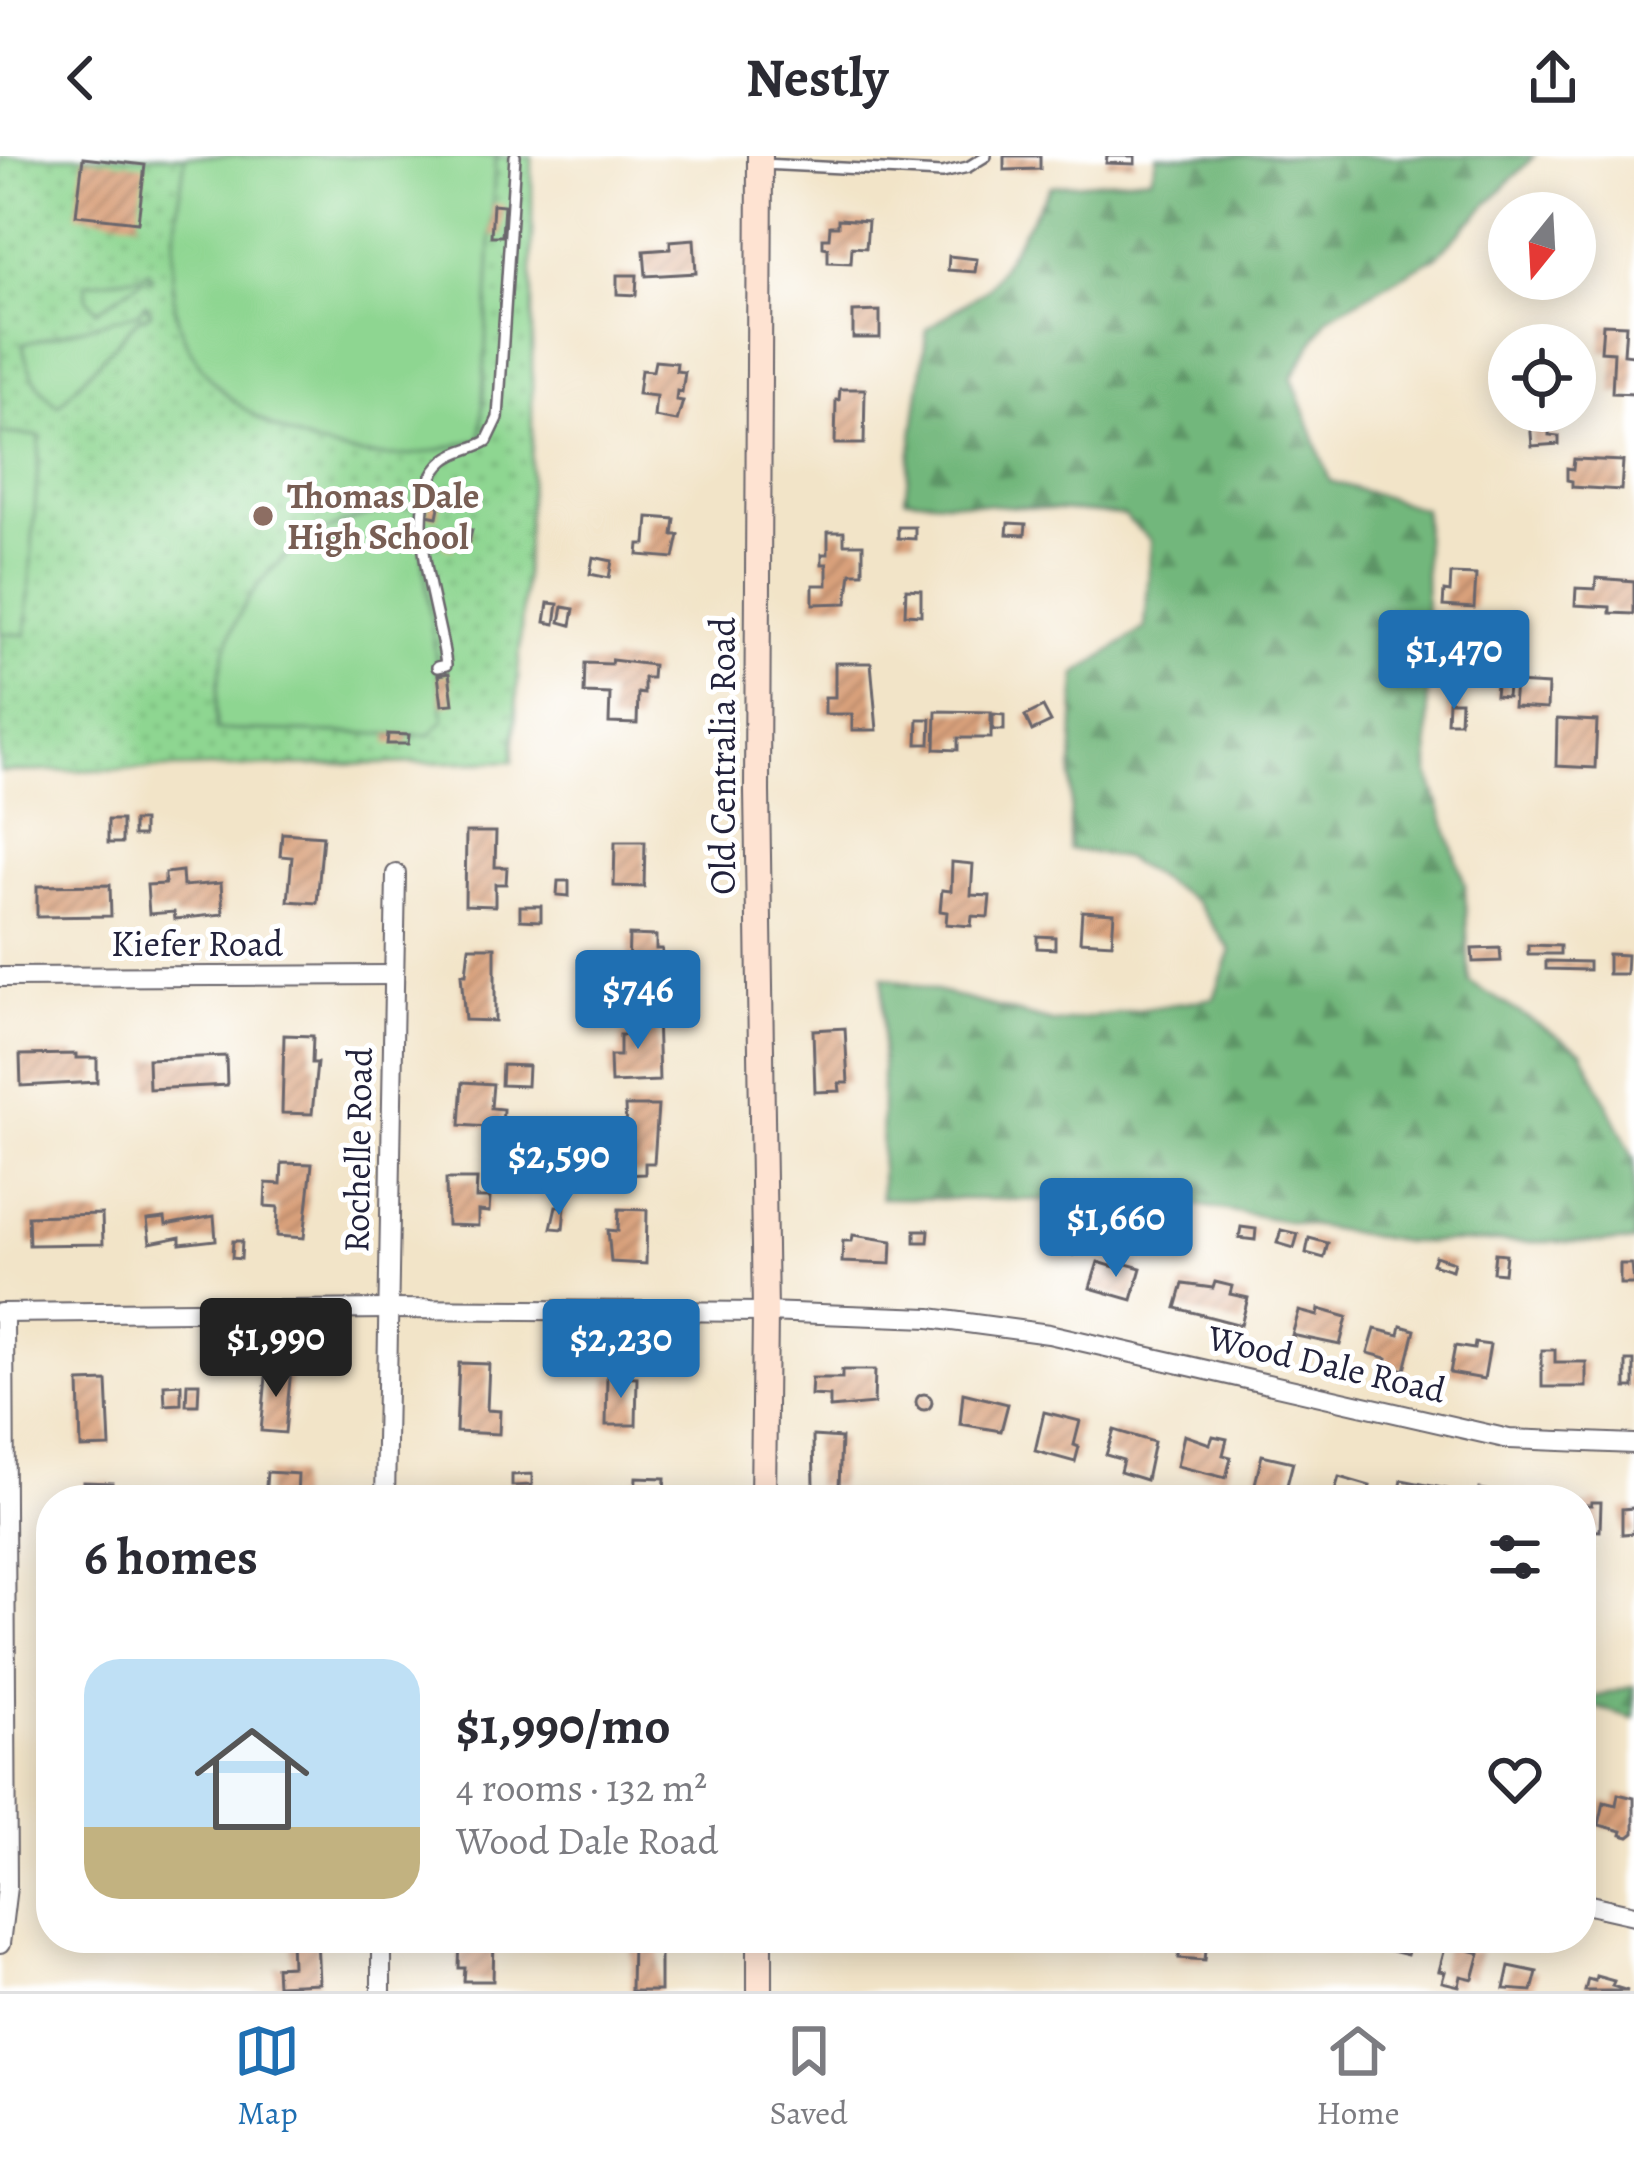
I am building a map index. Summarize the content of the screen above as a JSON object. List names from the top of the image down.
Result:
{
  "streets": {
    "street": [
      "Old Centralia Road",
      "Kiefer Road",
      "Rochelle Road",
      "Wood Dale Road"
    ]
  },
  "crossings": [
    ["Old Centralia Road", "Wood Dale Road"],
    ["Kiefer Road", "Rochelle Road"],
    ["Rochelle Road", "Wood Dale Road"]
  ],
  "places": ["Thomas Dale High School"],
  "north": "bottom",
  "page": {
    "header": "Nestly",
    "price": [
      "$1,470",
      "$746",
      "$2,590",
      "$1,660",
      "$1,990",
      "$2,230"
    ],
    "heading": "6 homes",
    "list": [
      {
        "name": "$1,990/mo",
        "note": "4 rooms · 132 m² · Wood Dale Road"
      }
    ],
    "tabs": ["Map", "Saved", "Home"]
  }
}
